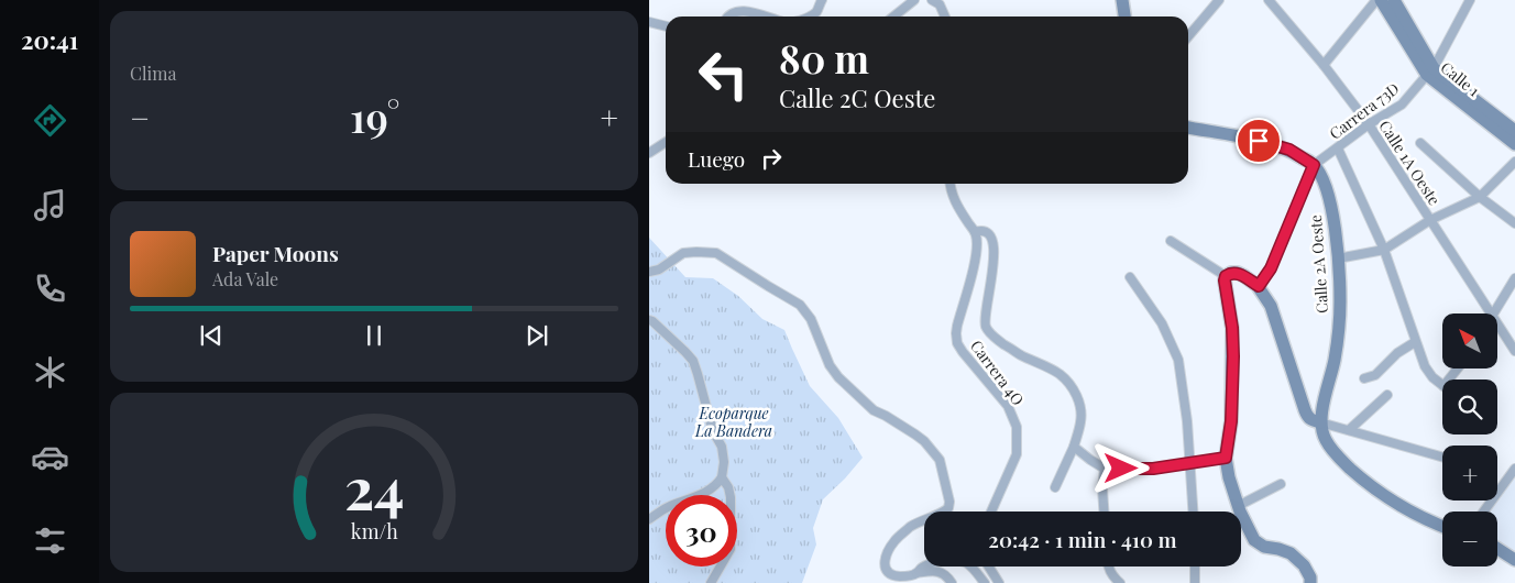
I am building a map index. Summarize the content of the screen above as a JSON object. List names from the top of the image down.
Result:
{
  "streets": {
    "street": [
      "Calle 1",
      "Carrera 73D",
      "Calle 1A Oeste",
      "Calle 2A Oeste",
      "Carrera 4O"
    ]
  },
  "crossings": [
    ["Calle 1", "Carrera 73D"],
    ["Carrera 73D", "Calle 1A Oeste"],
    ["Carrera 73D", "Calle 2A Oeste"]
  ],
  "parks": ["Ecoparque La Bandera"],
  "north": "top left",
  "page": {
    "tabs": "20:41",
    "tile": "Clima",
    "turn": ["80 m", "Calle 2C Oeste"],
    "heat": ["−", "19°", "+"],
    "then": "Luego",
    "song": ["Paper Moons", "Ada Vale"],
    "map_buttons": ["+", "−"],
    "limit": "30",
    "trip": "20:42 · 1 min · 410 m",
    "gauge": ["24", "km/h"]
  }
}
